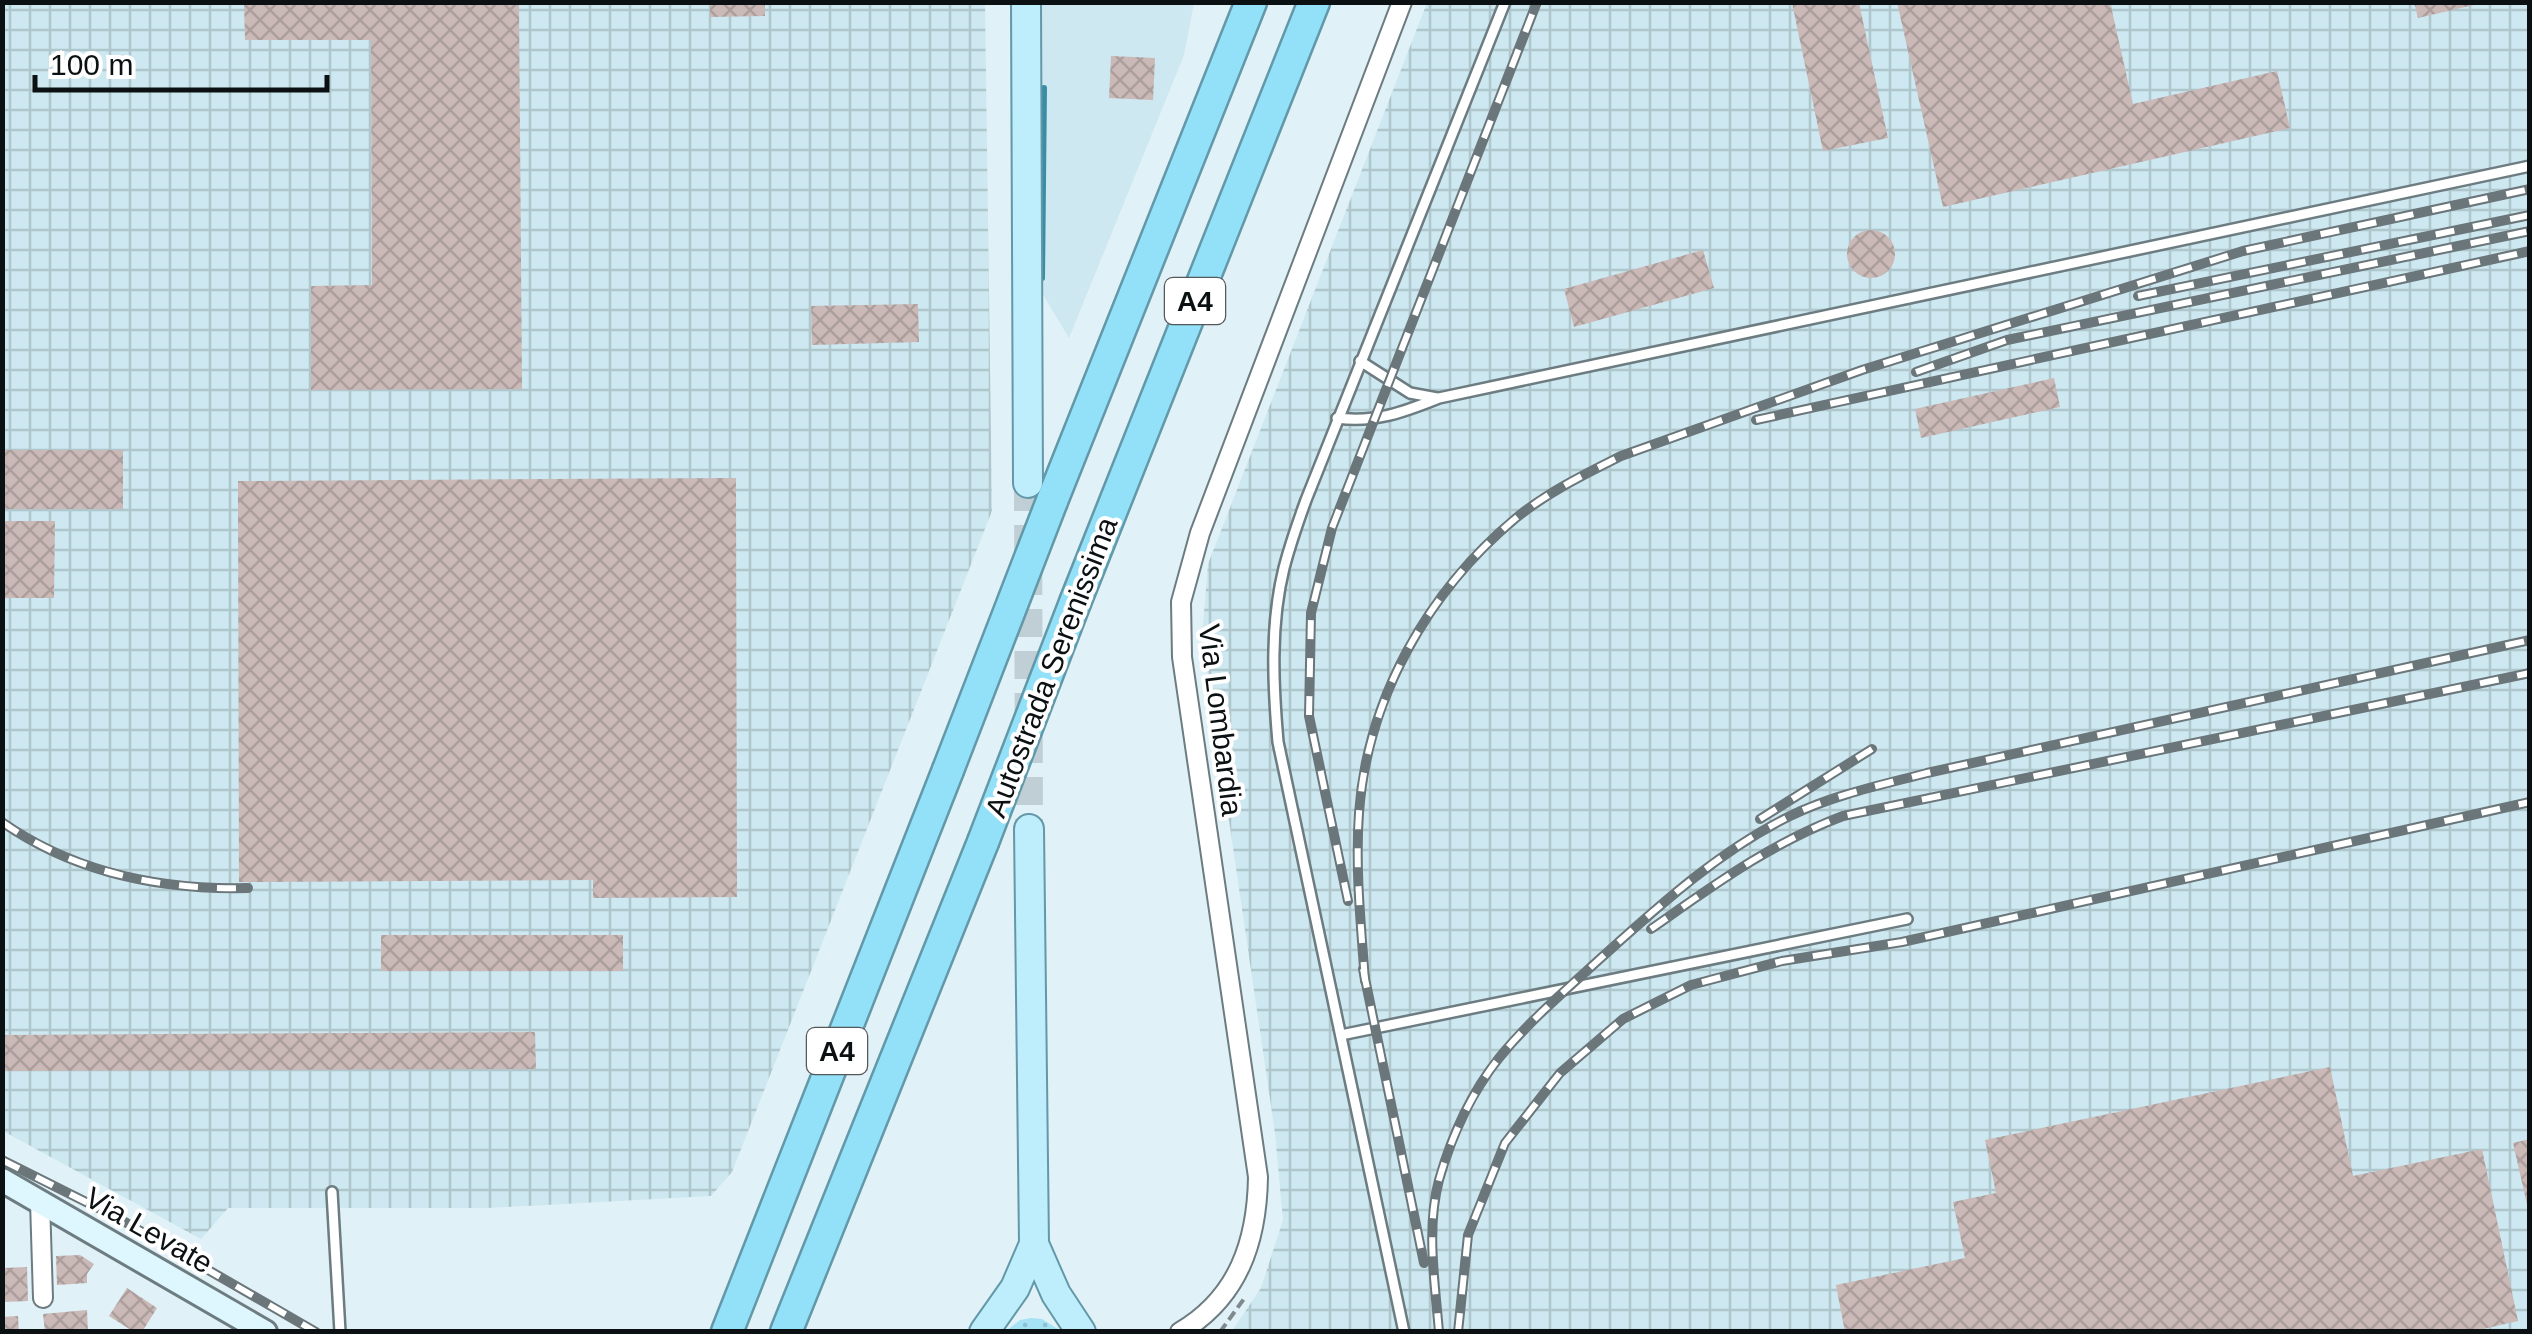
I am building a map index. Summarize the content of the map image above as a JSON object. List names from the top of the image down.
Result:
{
  "streets": {
    "highway": ["A4", "Autostrada Serenissima"],
    "street": ["Via Lombardia", "Via Levate"]
  },
  "scale_bar": "100 m"
}
